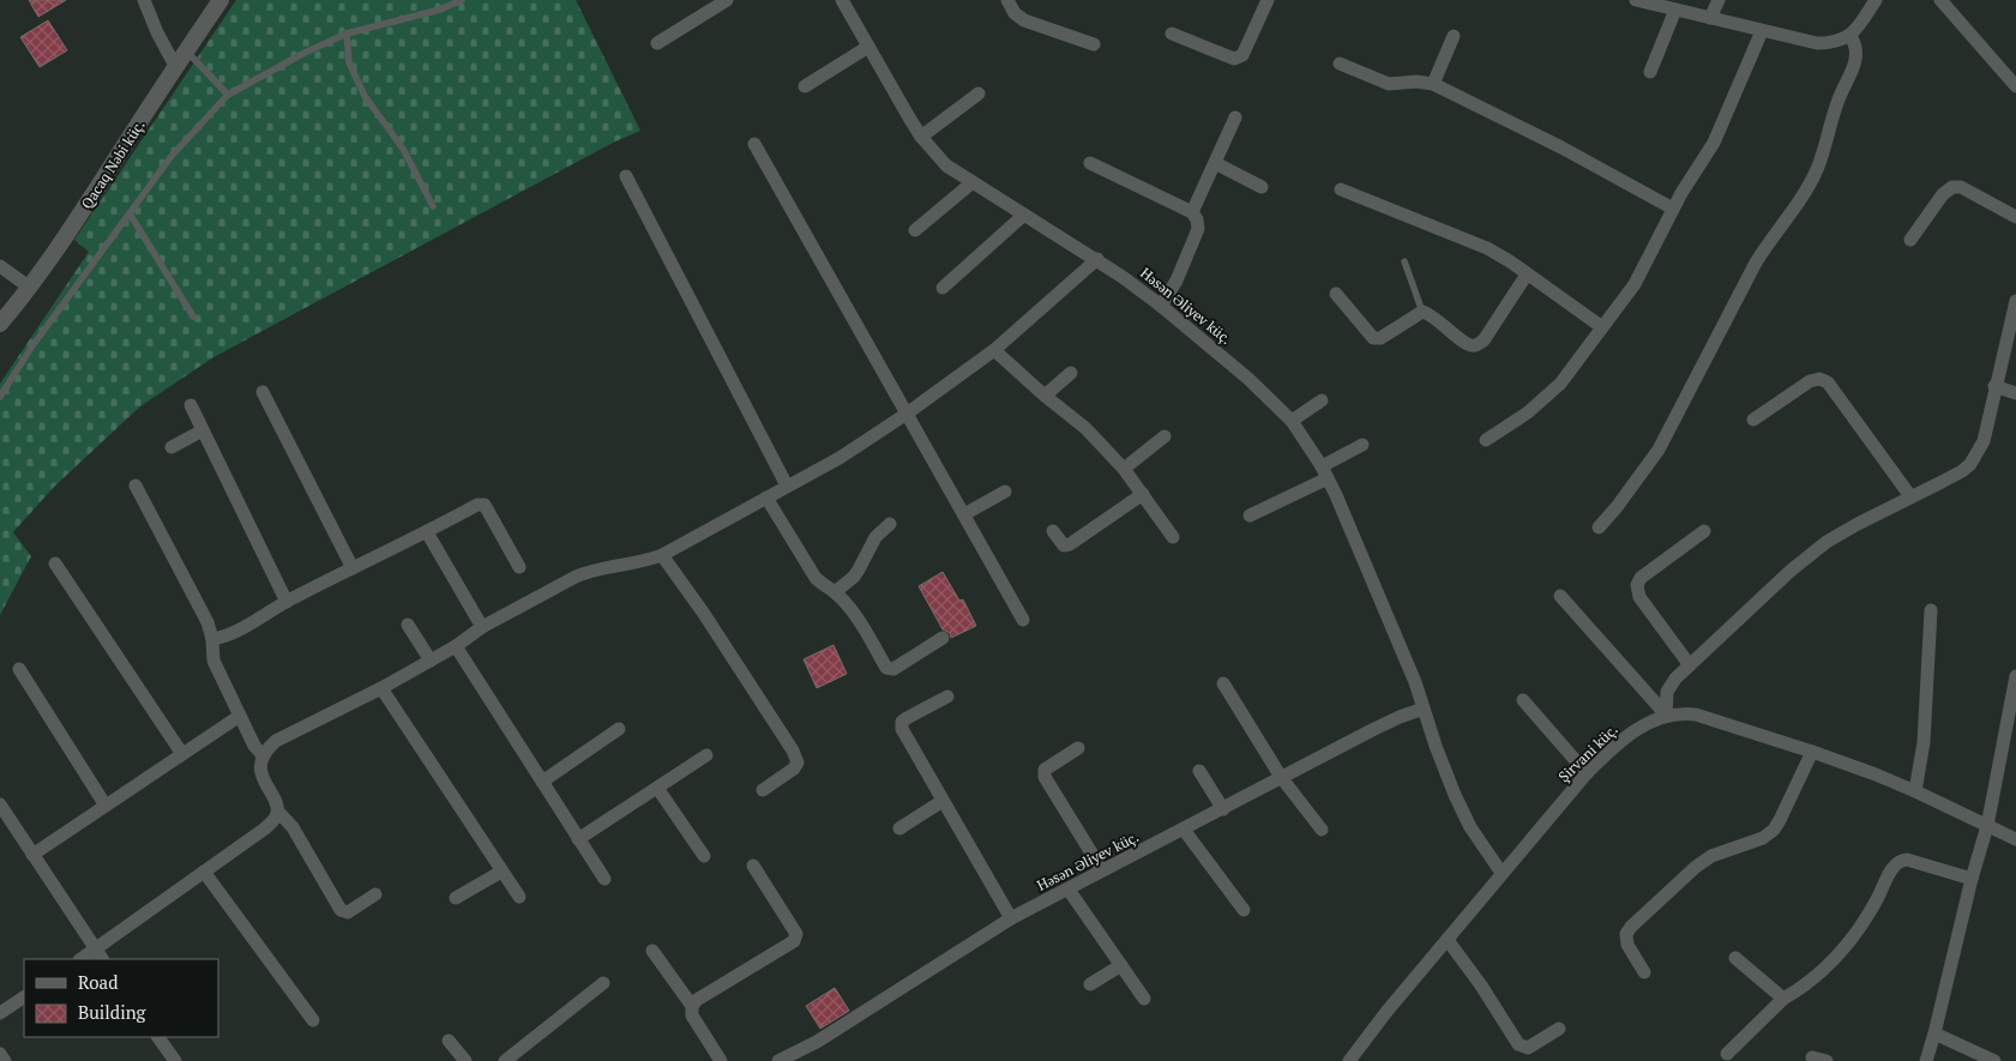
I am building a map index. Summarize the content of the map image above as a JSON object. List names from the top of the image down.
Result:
{
  "streets": {
    "street": ["Qacaq Nəbi küç.", "Həsən Əliyev küç.", "Şirvani küç."]
  },
  "crossings": [
    ["Həsən Əliyev küç.", "Şirvani küç."]
  ],
  "legend": ["Road", "Building"]
}
